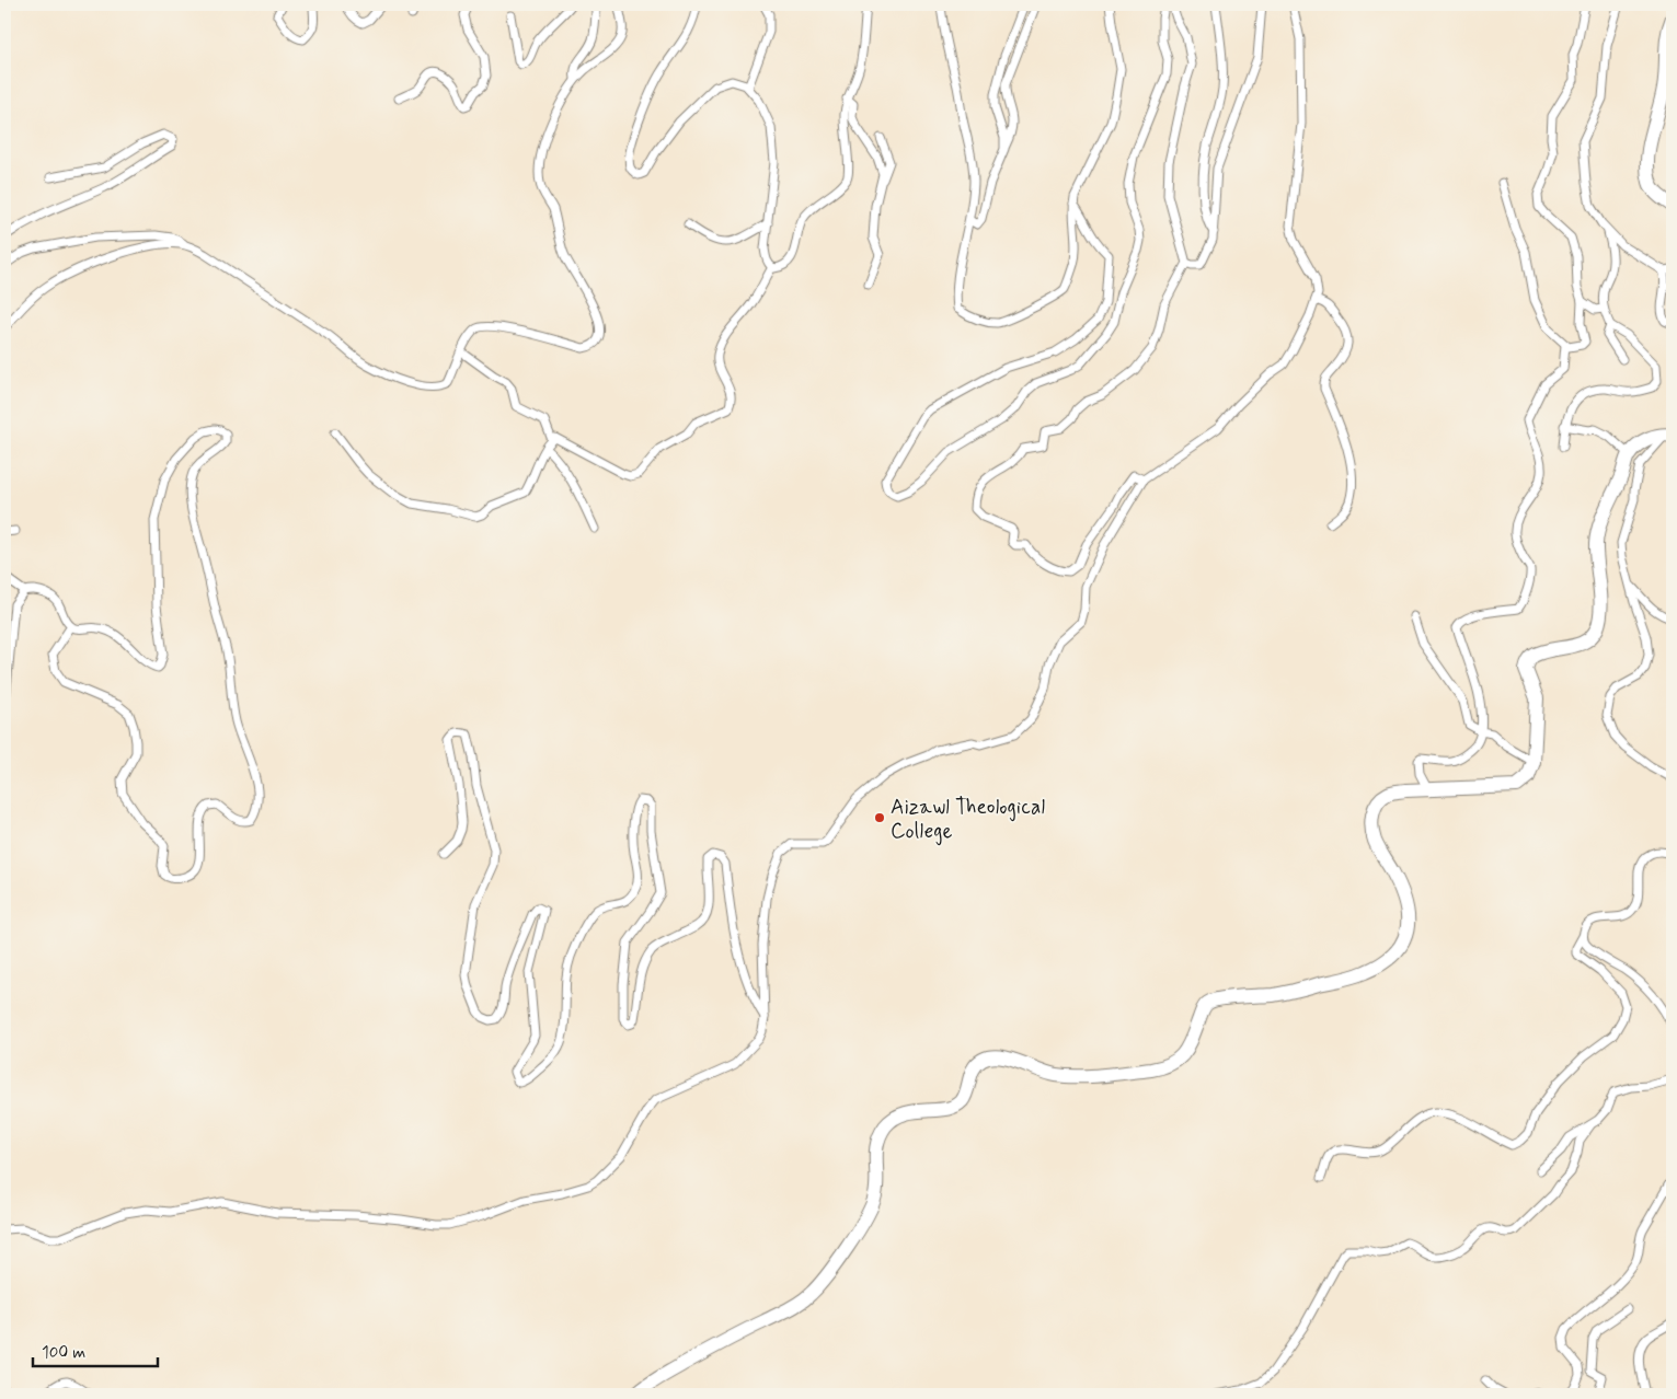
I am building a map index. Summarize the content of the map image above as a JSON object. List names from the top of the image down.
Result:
{
  "places": ["Aizawl Theological College"],
  "scale_bar": "100 m"
}
